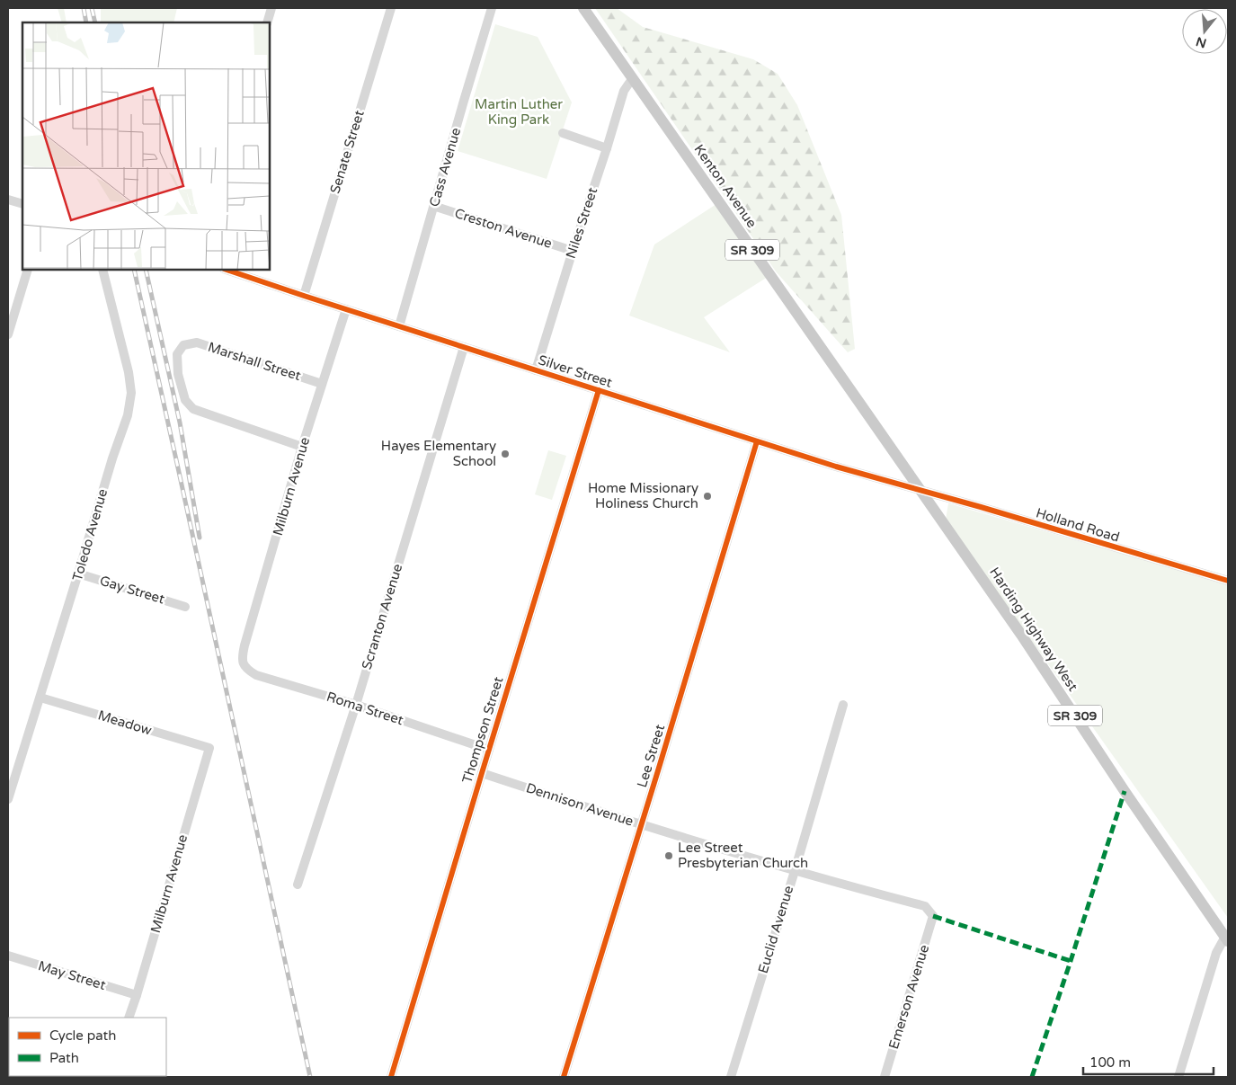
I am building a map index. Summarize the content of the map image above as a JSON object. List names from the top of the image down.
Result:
{
  "streets": {
    "main road": ["Kenton Avenue", "SR 309", "Harding Highway West"],
    "street": [
      "Senate Street",
      "Cass Avenue",
      "Niles Street",
      "Creston Avenue",
      "Marshall Street",
      "Silver Street",
      "Milburn Avenue",
      "Holland Road",
      "Toledo Avenue",
      "Gay Street",
      "Scranton Avenue",
      "Roma Street",
      "Meadow",
      "Thompson Street",
      "Lee Street",
      "Dennison Avenue",
      "Euclid Avenue",
      "May Street",
      "Emerson Avenue"
    ]
  },
  "crossings": [
    ["Senate Street", "Silver Street"],
    ["Cass Avenue", "Creston Avenue"],
    ["Cass Avenue", "Silver Street"],
    ["Kenton Avenue", "Niles Street"],
    ["Kenton Avenue", "Silver Street"],
    ["Kenton Avenue", "Holland Road"],
    ["Kenton Avenue", "Harding Highway West"],
    ["Niles Street", "Creston Avenue"],
    ["Niles Street", "Silver Street"],
    ["Marshall Street", "Milburn Avenue"],
    ["Silver Street", "Milburn Avenue"],
    ["Silver Street", "Holland Road"],
    ["Silver Street", "Scranton Avenue"],
    ["Silver Street", "Harding Highway West"],
    ["Silver Street", "Thompson Street"],
    ["Silver Street", "Lee Street"],
    ["Milburn Avenue", "Roma Street"],
    ["Milburn Avenue", "Meadow"],
    ["Milburn Avenue", "May Street"],
    ["Holland Road", "Harding Highway West"],
    ["Toledo Avenue", "Gay Street"],
    ["Toledo Avenue", "Meadow"],
    ["Scranton Avenue", "Roma Street"],
    ["Roma Street", "Thompson Street"],
    ["Thompson Street", "Dennison Avenue"],
    ["Lee Street", "Dennison Avenue"],
    ["Dennison Avenue", "Euclid Avenue"],
    ["Dennison Avenue", "Emerson Avenue"]
  ],
  "parks": ["Martin Luther King Park"],
  "places": ["Hayes Elementary School", "Home Missionary Holiness Church", "Lee Street Presbyterian Church"],
  "legend": ["Cycle path", "Path"],
  "scale_bar": "100 m",
  "north": "bottom"
}
